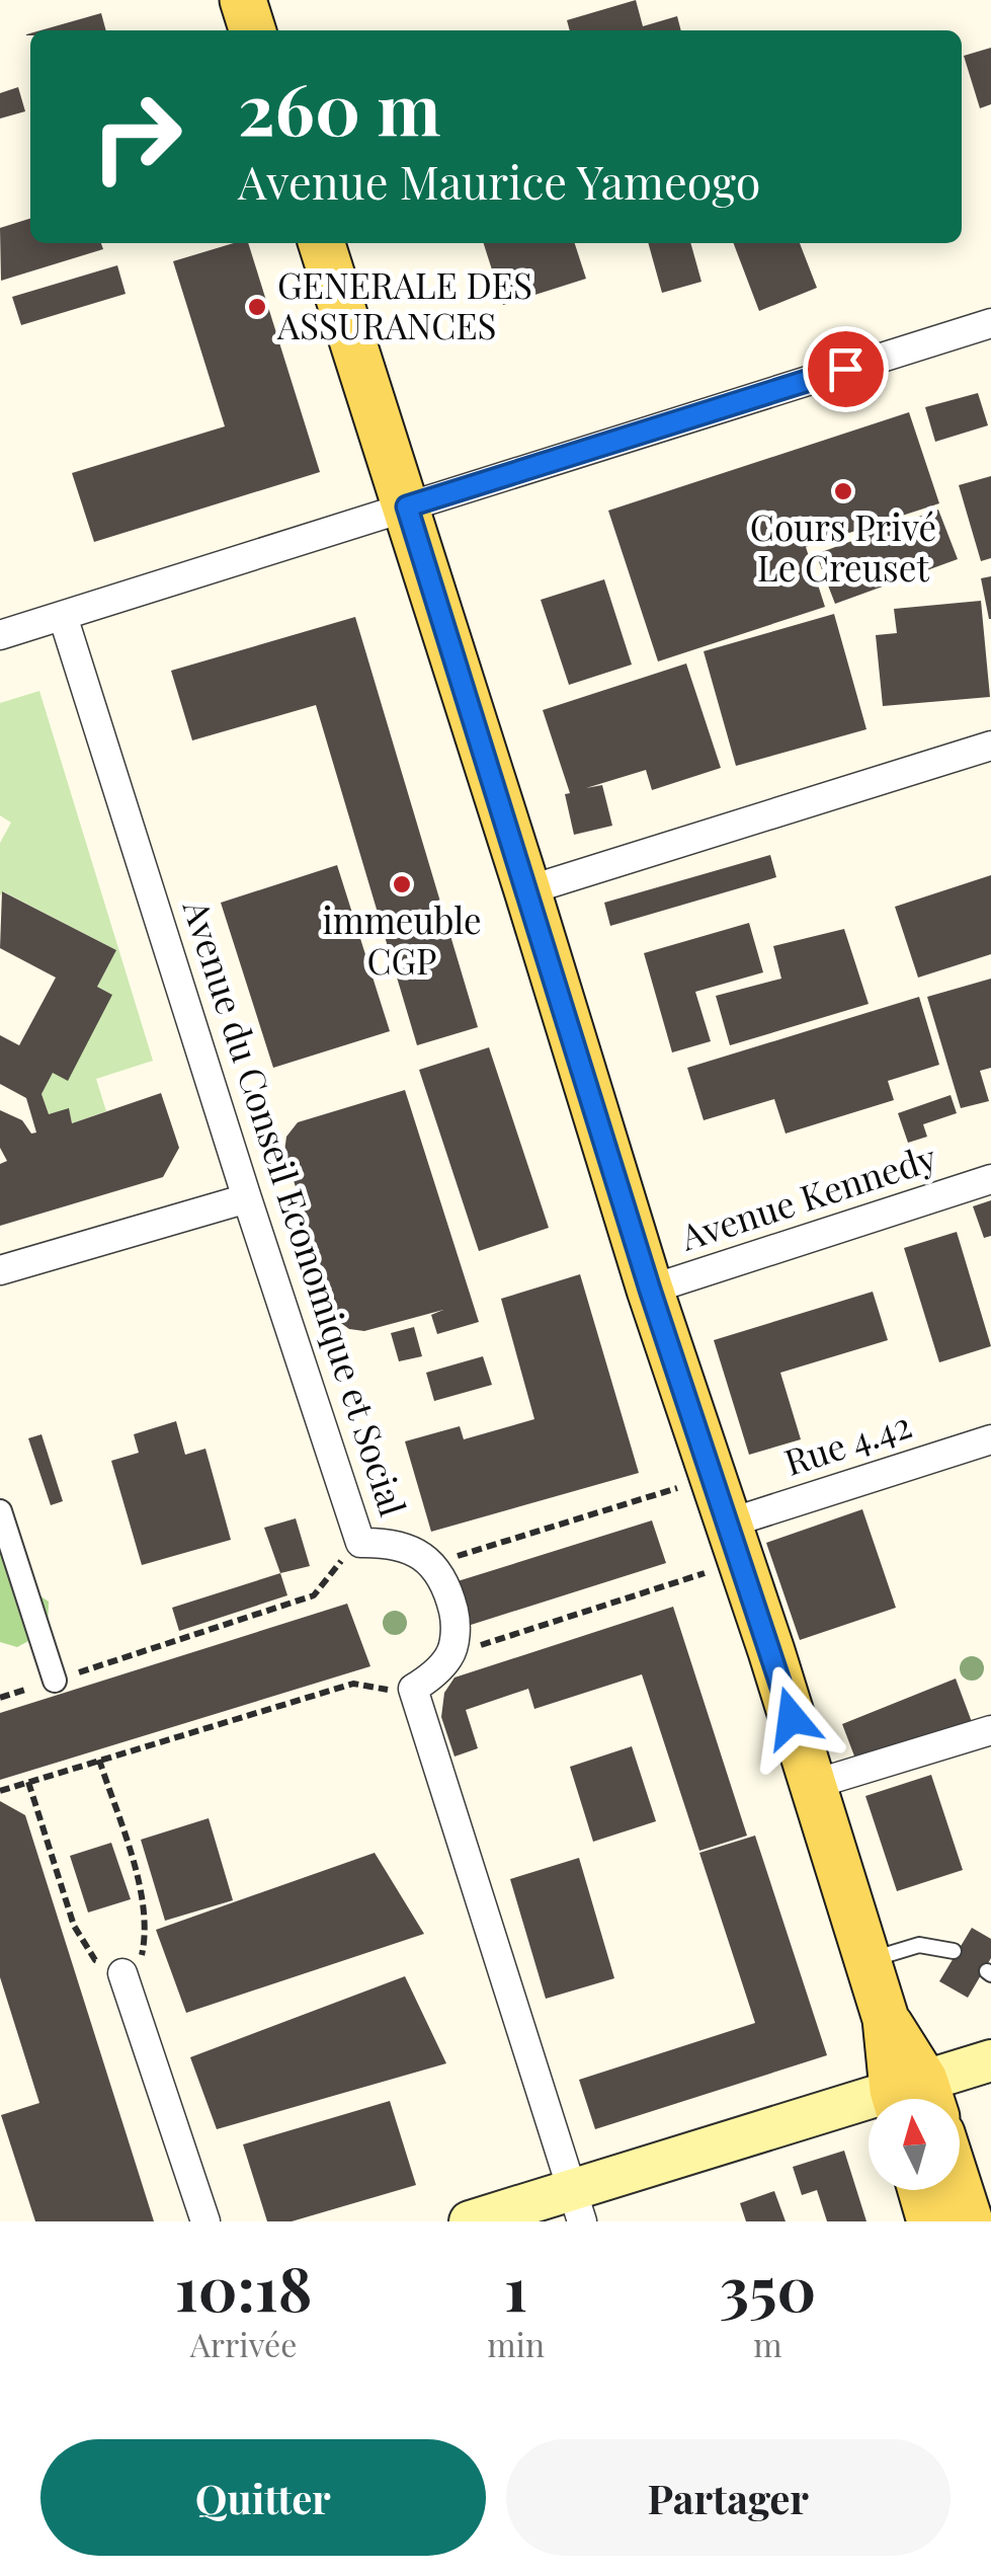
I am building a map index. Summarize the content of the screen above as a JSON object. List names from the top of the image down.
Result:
{
  "streets": {
    "street": ["Avenue Kennedy", "Avenue du Conseil Economique et Social", "Rue 4.42"]
  },
  "places": ["GENERALE DES ASSURANCES", "Cours Privé Le Creuset", "immeuble CGP"],
  "north": "top",
  "page": {
    "turn": ["260 m", "Avenue Maurice Yameogo"],
    "eta": [
      "10:18",
      "Arrivée",
      "1",
      "min",
      "350",
      "m"
    ],
    "buttons": ["Quitter", "Partager"]
  }
}
